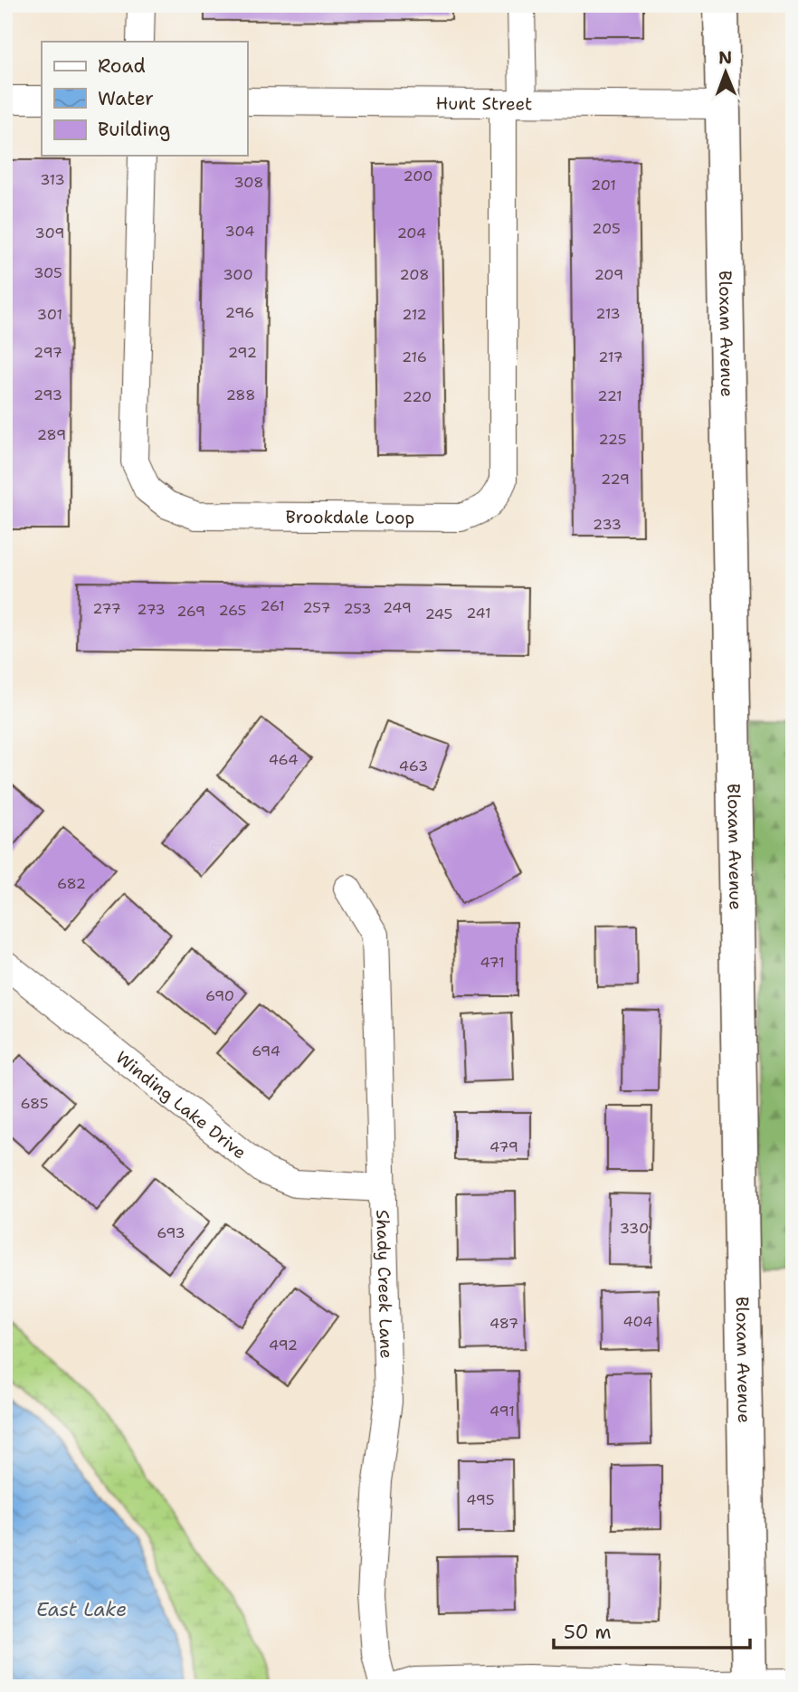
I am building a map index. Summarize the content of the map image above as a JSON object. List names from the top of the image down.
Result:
{
  "streets": {
    "street": [
      "Hunt Street",
      "Bloxam Avenue",
      "Brookdale Loop",
      "Winding Lake Drive",
      "Shady Creek Lane"
    ]
  },
  "crossings": [
    ["Hunt Street", "Bloxam Avenue"],
    ["Hunt Street", "Brookdale Loop"],
    ["Winding Lake Drive", "Shady Creek Lane"]
  ],
  "water": ["East Lake"],
  "house_numbers": [
    "200",
    "313",
    "308",
    "201",
    "205",
    "304",
    "309",
    "204",
    "305",
    "300",
    "208",
    "209",
    "296",
    "213",
    "301",
    "212",
    "297",
    "292",
    "216",
    "217",
    "293",
    "288",
    "221",
    "220",
    "289",
    "225",
    "229",
    "233",
    "261",
    "257",
    "249",
    "277",
    "253",
    "273",
    "265",
    "269",
    "241",
    "245",
    "464",
    "463",
    "682",
    "471",
    "690",
    "694",
    "685",
    "479",
    "330",
    "693",
    "404",
    "487",
    "492",
    "491",
    "495"
  ],
  "legend": ["Road", "Water", "Building"],
  "scale_bar": "50 m",
  "north": "top"
}
